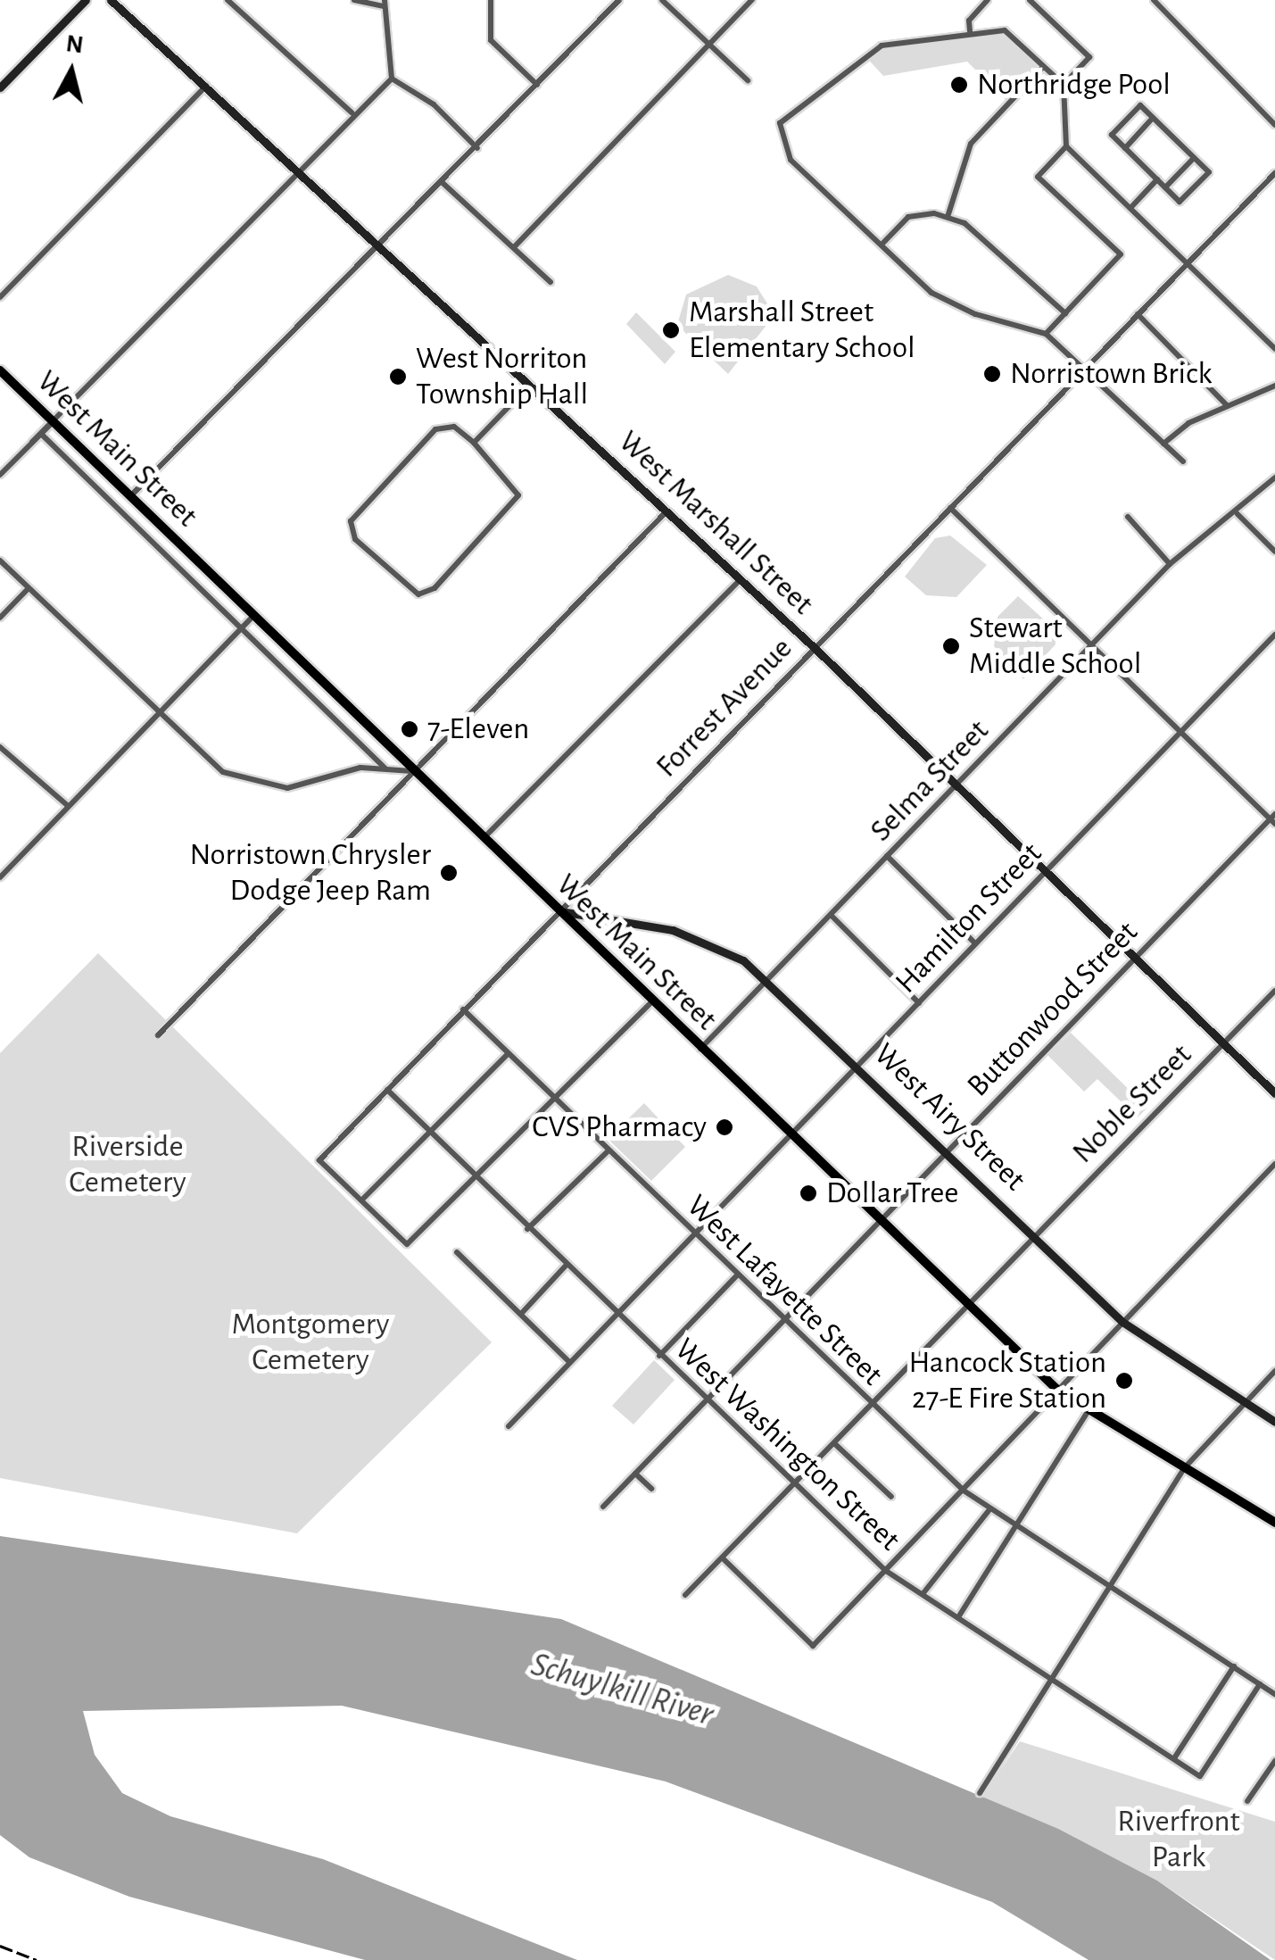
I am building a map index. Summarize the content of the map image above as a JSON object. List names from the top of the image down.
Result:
{
  "streets": {
    "main road": ["West Main Street"],
    "street": [
      "West Marshall Street",
      "Forrest Avenue",
      "Selma Street",
      "Hamilton Street",
      "Buttonwood Street",
      "Noble Street",
      "West Airy Street",
      "West Lafayette Street",
      "West Washington Street"
    ]
  },
  "crossings": [
    ["West Main Street", "Forrest Avenue"],
    ["West Main Street", "Selma Street"],
    ["West Main Street", "Hamilton Street"],
    ["West Main Street", "Buttonwood Street"],
    ["West Main Street", "Noble Street"],
    ["West Main Street", "West Airy Street"],
    ["West Marshall Street", "Forrest Avenue"],
    ["West Marshall Street", "Selma Street"],
    ["West Marshall Street", "Hamilton Street"],
    ["West Marshall Street", "Buttonwood Street"],
    ["West Marshall Street", "Noble Street"],
    ["Forrest Avenue", "West Airy Street"],
    ["Forrest Avenue", "West Lafayette Street"],
    ["Forrest Avenue", "West Washington Street"],
    ["Selma Street", "West Airy Street"],
    ["Hamilton Street", "West Airy Street"],
    ["Hamilton Street", "West Lafayette Street"],
    ["Hamilton Street", "West Washington Street"],
    ["Buttonwood Street", "West Airy Street"],
    ["Buttonwood Street", "West Lafayette Street"],
    ["Buttonwood Street", "West Washington Street"],
    ["Noble Street", "West Airy Street"],
    ["Noble Street", "West Lafayette Street"],
    ["Noble Street", "West Washington Street"],
    ["West Lafayette Street", "West Washington Street"]
  ],
  "water": ["Schuylkill River"],
  "parks": ["Riverside Cemetery", "Montgomery Cemetery", "Riverfront Park"],
  "places": [
    "Northridge Pool",
    "Marshall Street Elementary School",
    "Norristown Brick",
    "West Norriton Township Hall",
    "Stewart Middle School",
    "7-Eleven",
    "Norristown Chrysler Dodge Jeep Ram",
    "CVS Pharmacy",
    "Dollar Tree",
    "Hancock Station 27-E Fire Station"
  ],
  "north": "top"
}
